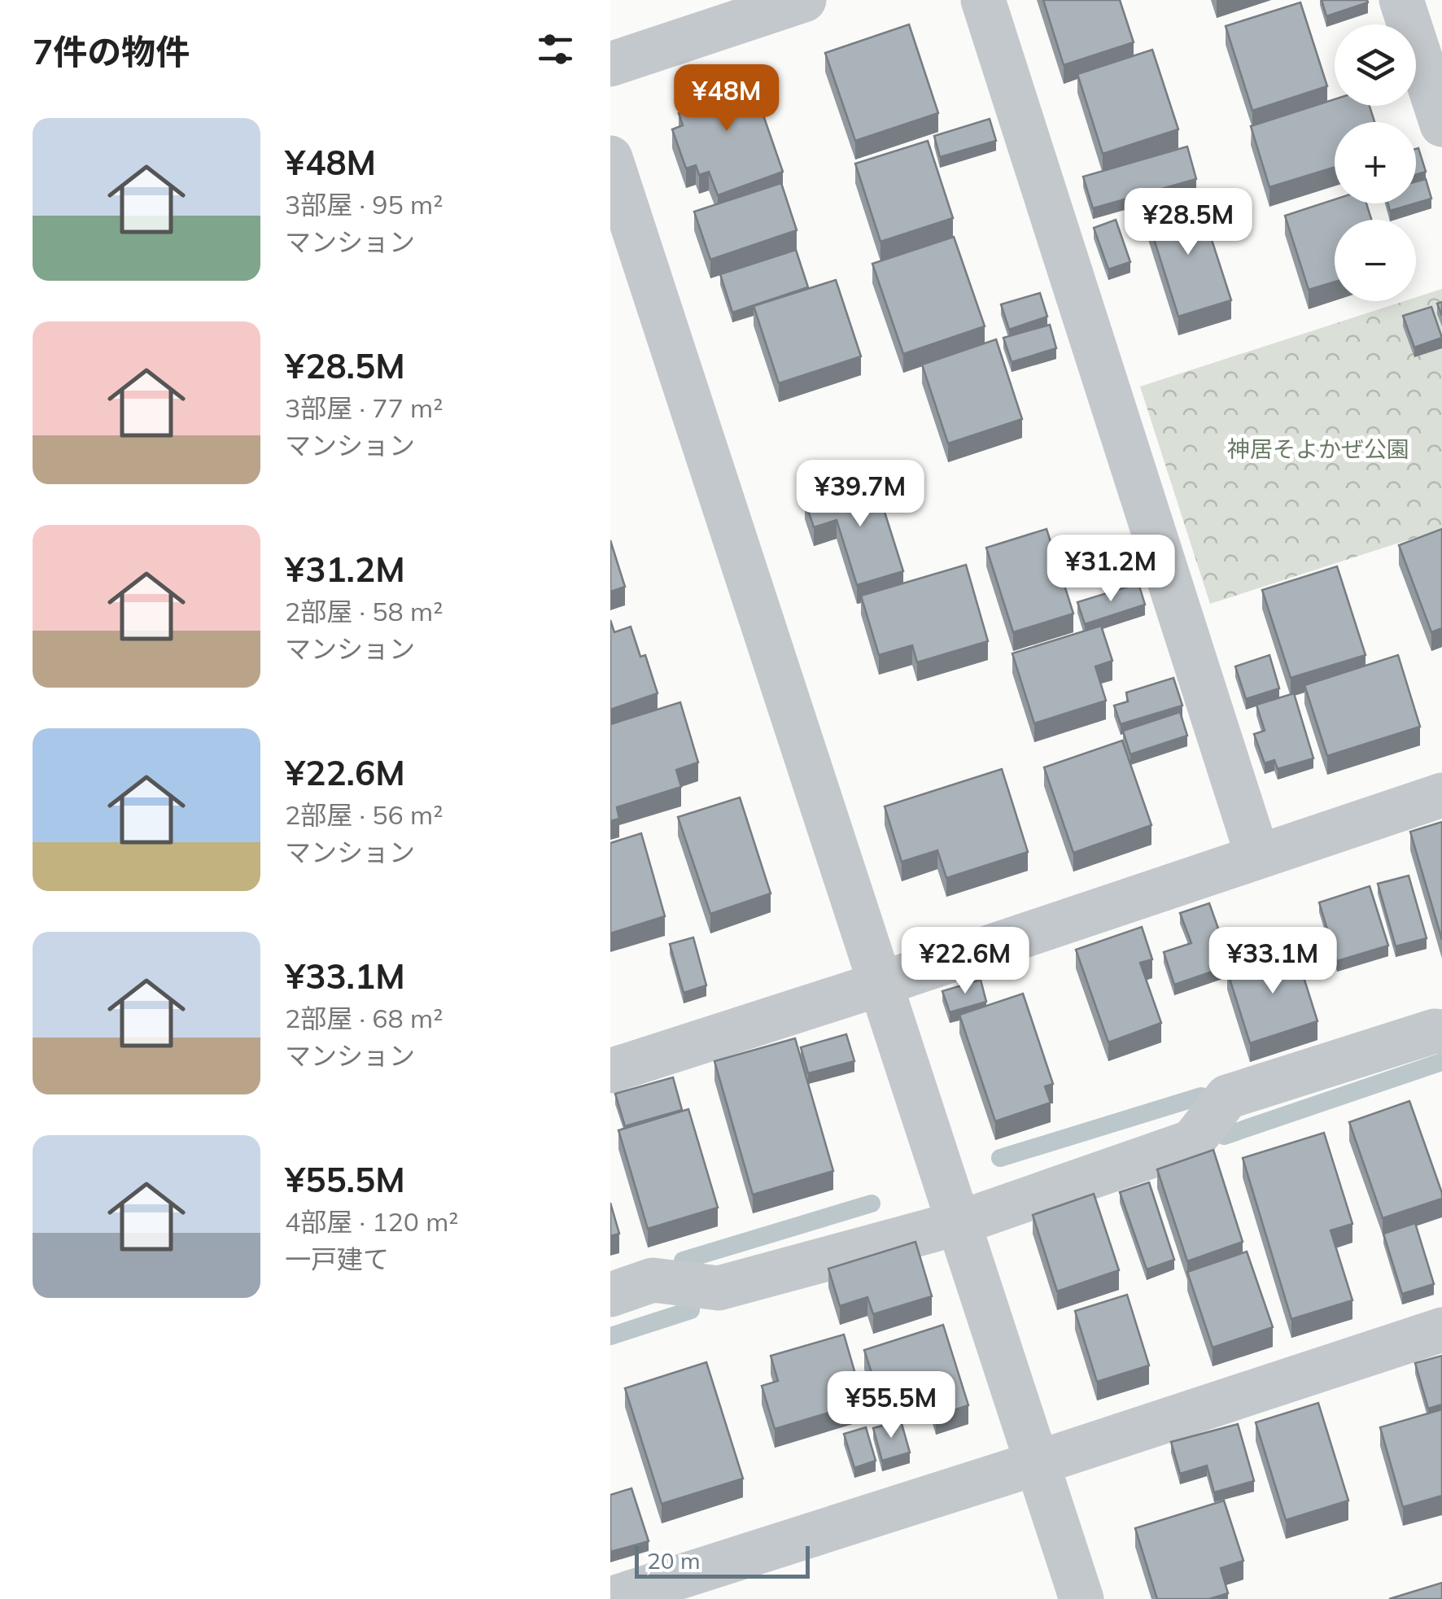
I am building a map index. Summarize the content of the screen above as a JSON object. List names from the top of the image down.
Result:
{
  "parks": ["神居そよかぜ公園"],
  "scale_bar": "20 m",
  "page": {
    "heading": "7件の物件",
    "map_buttons": ["+", "−"],
    "price": [
      "¥48M",
      "¥28.5M",
      "¥39.7M",
      "¥31.2M",
      "¥22.6M",
      "¥33.1M",
      "¥55.5M"
    ],
    "list": [
      {
        "name": "¥48M",
        "note": "3部屋 · 95 m² · マンション"
      },
      {
        "name": "¥28.5M",
        "note": "3部屋 · 77 m² · マンション"
      },
      {
        "name": "¥31.2M",
        "note": "2部屋 · 58 m² · マンション"
      },
      {
        "name": "¥22.6M",
        "note": "2部屋 · 56 m² · マンション"
      },
      {
        "name": "¥33.1M",
        "note": "2部屋 · 68 m² · マンション"
      },
      {
        "name": "¥55.5M",
        "note": "4部屋 · 120 m² · 一戸建て"
      }
    ],
    "scale": "20 m"
  }
}
